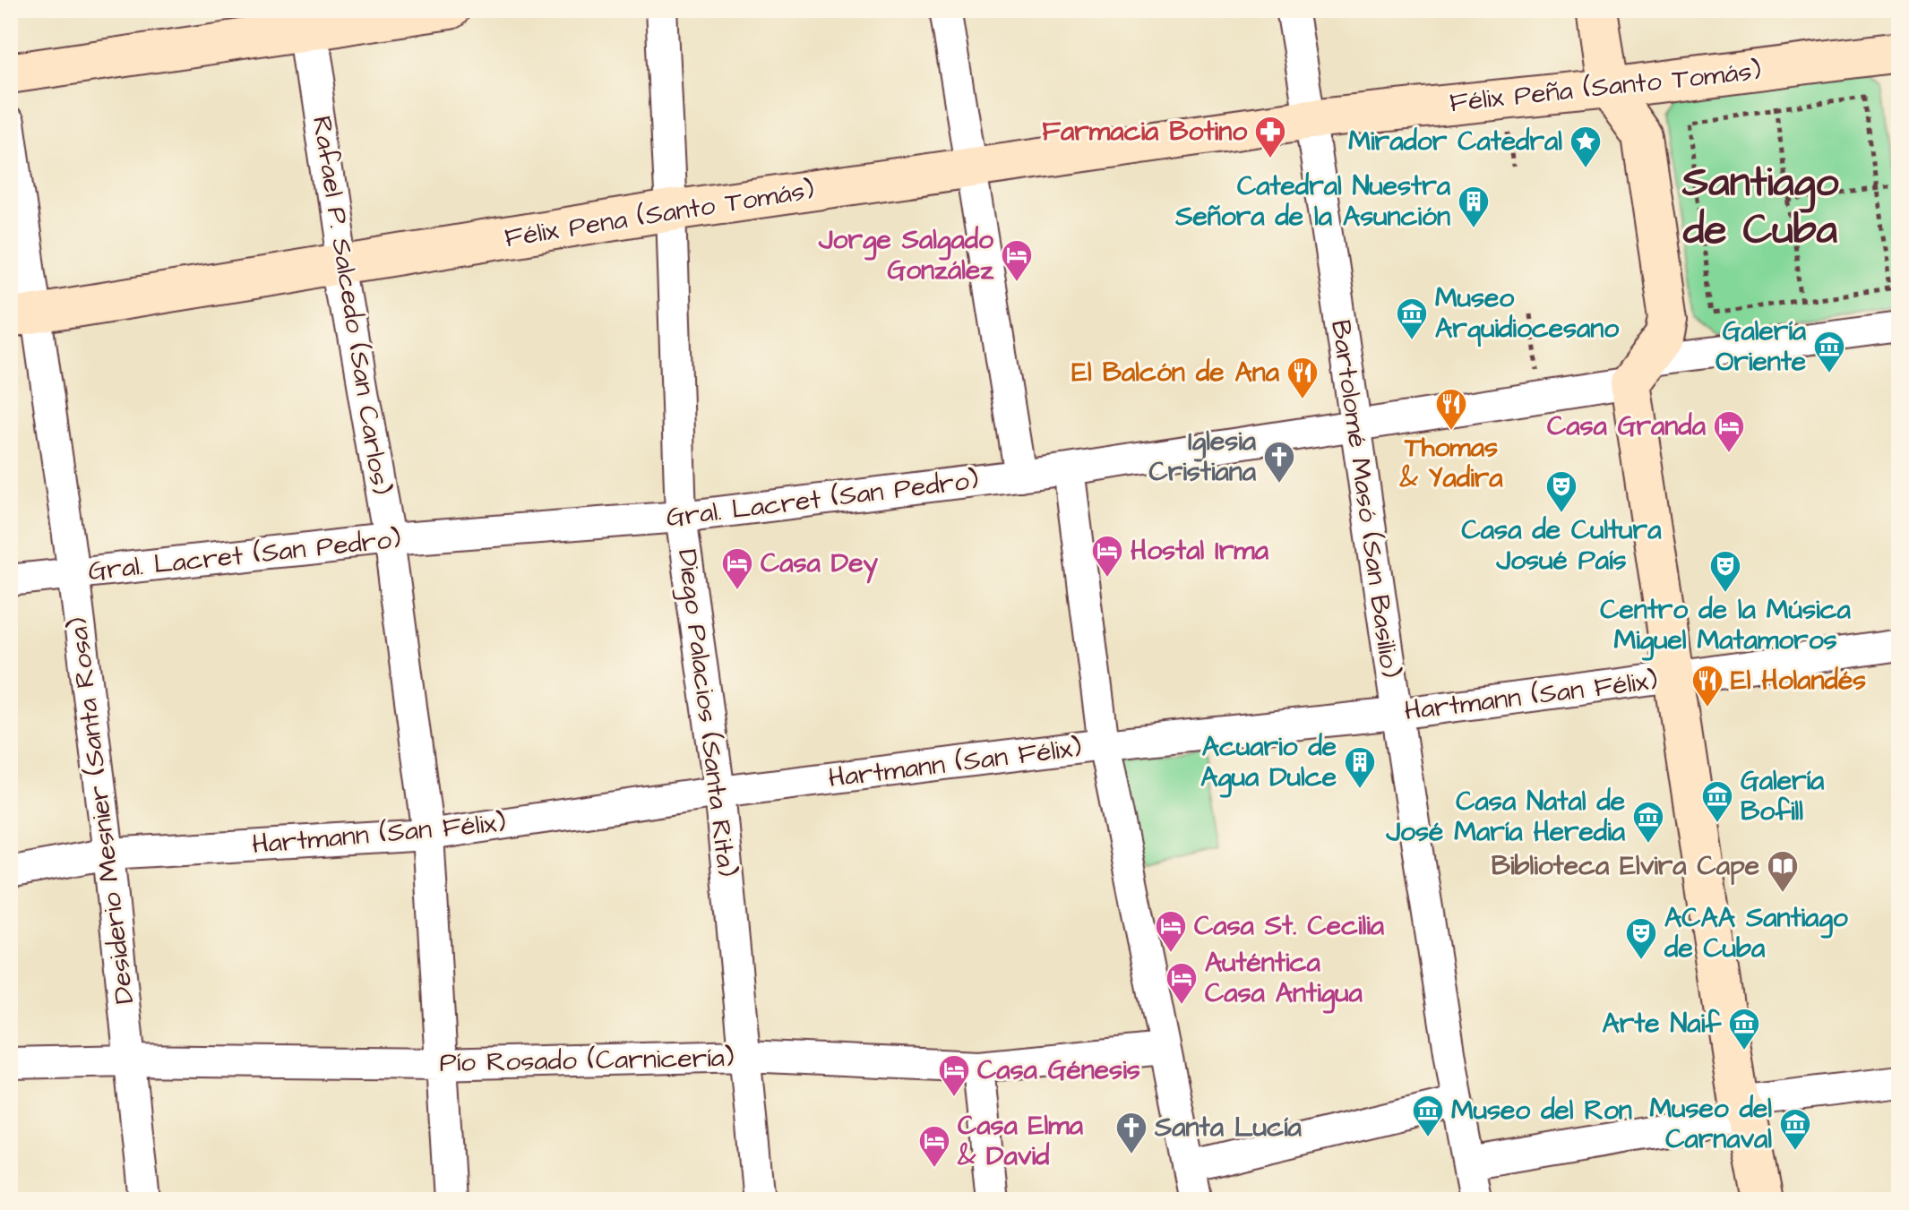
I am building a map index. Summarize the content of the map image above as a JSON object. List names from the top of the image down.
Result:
{
  "streets": {
    "street": [
      "Félix Peña (Santo Tomás)",
      "Félix Pena (Santo Tomás)",
      "Rafael P. Salcedo (San Carlos)",
      "Gral. Lacret (San Pedro)",
      "Bartolomé Masó (San Basilio)",
      "Hartmann (San Félix)",
      "Diego Palacios (Santa Rita)",
      "Desiderio Mesnier (Santa Rosa)",
      "Pío Rosado (Carnicería)"
    ]
  },
  "crossings": [
    ["Félix Peña (Santo Tomás)", "Félix Pena (Santo Tomás)"],
    ["Félix Peña (Santo Tomás)", "Bartolomé Masó (San Basilio)"],
    ["Félix Pena (Santo Tomás)", "Rafael P. Salcedo (San Carlos)"],
    ["Félix Pena (Santo Tomás)", "Bartolomé Masó (San Basilio)"],
    ["Félix Pena (Santo Tomás)", "Diego Palacios (Santa Rita)"],
    ["Félix Pena (Santo Tomás)", "Desiderio Mesnier (Santa Rosa)"],
    ["Rafael P. Salcedo (San Carlos)", "Gral. Lacret (San Pedro)"],
    ["Rafael P. Salcedo (San Carlos)", "Hartmann (San Félix)"],
    ["Rafael P. Salcedo (San Carlos)", "Pío Rosado (Carnicería)"],
    ["Gral. Lacret (San Pedro)", "Bartolomé Masó (San Basilio)"],
    ["Gral. Lacret (San Pedro)", "Diego Palacios (Santa Rita)"],
    ["Gral. Lacret (San Pedro)", "Desiderio Mesnier (Santa Rosa)"],
    ["Bartolomé Masó (San Basilio)", "Hartmann (San Félix)"],
    ["Hartmann (San Félix)", "Diego Palacios (Santa Rita)"],
    ["Hartmann (San Félix)", "Desiderio Mesnier (Santa Rosa)"],
    ["Diego Palacios (Santa Rita)", "Pío Rosado (Carnicería)"],
    ["Desiderio Mesnier (Santa Rosa)", "Pío Rosado (Carnicería)"]
  ],
  "districts": ["Santiago de Cuba"],
  "places": {
    "pharmacy": ["Farmacia Botino"],
    "place": ["Mirador Catedral"],
    "building": ["Catedral Nuestra Señora de la Asunción", "Acuario de Agua Dulce"],
    "hotel": [
      "Jorge Salgado González",
      "Casa Granda",
      "Hostal Irma",
      "Casa Dey",
      "Casa St. Cecilia",
      "Auténtica Casa Antigua",
      "Casa Génesis",
      "Casa Elma & David"
    ],
    "museum": [
      "Museo Arquidiocesano",
      "Galería Oriente",
      "Galería Bofill",
      "Casa Natal de José María Heredia",
      "Arte Naif",
      "Museo del Ron",
      "Museo del Carnaval"
    ],
    "restaurant": ["El Balcón de Ana", "Thomas & Yadira", "El Holandés"],
    "church": ["Iglesia Cristiana", "Santa Lucía"],
    "theatre": ["Casa de Cultura Josué País", "Centro de la Música Miguel Matamoros", "ACAA Santiago de Cuba"],
    "library": ["Biblioteca Elvira Cape"]
  }
}
